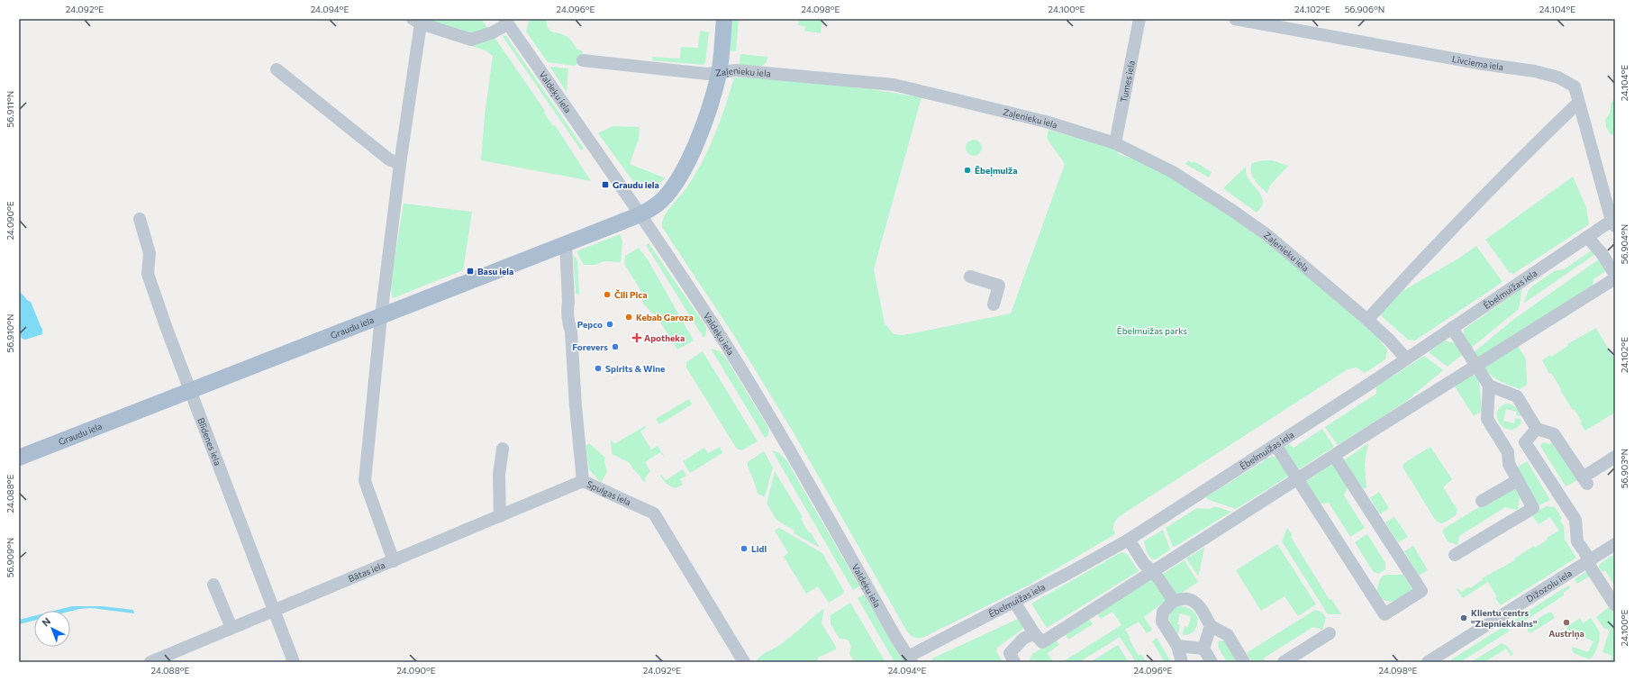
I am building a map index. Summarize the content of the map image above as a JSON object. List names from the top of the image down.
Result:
{
  "streets": {
    "main road": ["Graudu iela"],
    "street": [
      "Līvciema iela",
      "Zaļenieku iela",
      "Tumes iela",
      "Valdeķu iela",
      "Ēbelmuižas iela",
      "Blīdenes iela",
      "Spulgas iela",
      "Bātas iela",
      "Dižozolu iela"
    ]
  },
  "crossings": [
    ["Līvciema iela", "Ēbelmuižas iela"],
    ["Zaļenieku iela", "Tumes iela"],
    ["Zaļenieku iela", "Ēbelmuižas iela"],
    ["Zaļenieku iela", "Graudu iela"],
    ["Valdeķu iela", "Ēbelmuižas iela"],
    ["Valdeķu iela", "Graudu iela"],
    ["Graudu iela", "Blīdenes iela"],
    ["Graudu iela", "Spulgas iela"],
    ["Blīdenes iela", "Bātas iela"],
    ["Spulgas iela", "Bātas iela"]
  ],
  "parks": ["Ēbelmuižas parks"],
  "places": {
    "other": [
      "Ēbeļmuiža",
      "Čili Pica",
      "Kebab Garoza",
      "Pepco",
      "Forevers",
      "Spirits & Wine",
      "Lidl",
      "Klientu centrs \"Ziepniekkalns\"",
      "Austriņa"
    ],
    "transit": ["Graudu iela", "Basu iela"],
    "health": ["Apotheka"]
  },
  "north": "top left",
  "coordinates": [
    "24.092°E",
    "24.094°E",
    "24.096°E",
    "24.098°E",
    "24.100°E",
    "24.102°E",
    "56.906°N",
    "24.104°E",
    "56.911°N",
    "24.090°E",
    "56.904°N",
    "56.910°N",
    "56.903°N",
    "24.088°E",
    "56.909°N"
  ]
}
